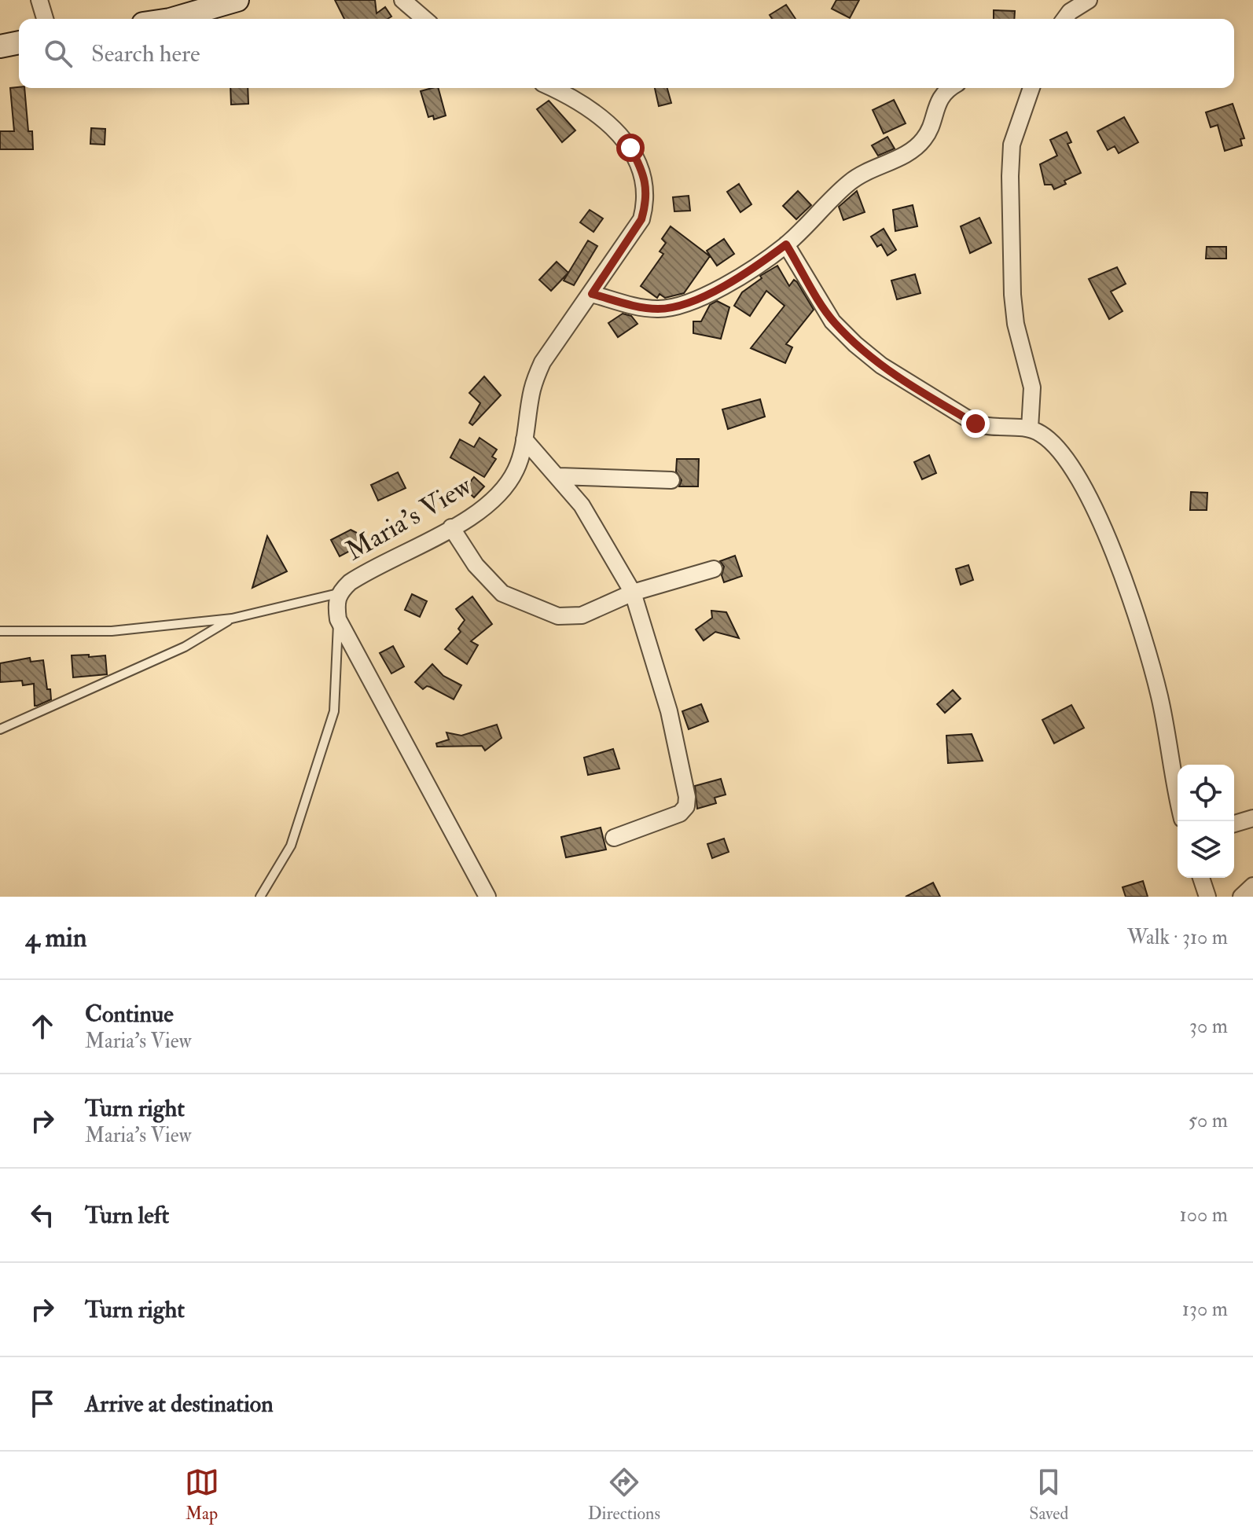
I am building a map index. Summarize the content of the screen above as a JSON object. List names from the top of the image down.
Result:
{
  "streets": {
    "street": ["Maria's View"]
  },
  "page": {
    "search": "Search here",
    "heading": ["4 min", "Walk · 310 m"],
    "list": [
      ["Continue", "Maria's View", "30 m"],
      ["Turn right", "Maria's View", "50 m"],
      ["Turn left", "100 m"],
      ["Turn right", "130 m"],
      "Arrive at destination"
    ],
    "nav": ["Map", "Directions", "Saved"]
  }
}
